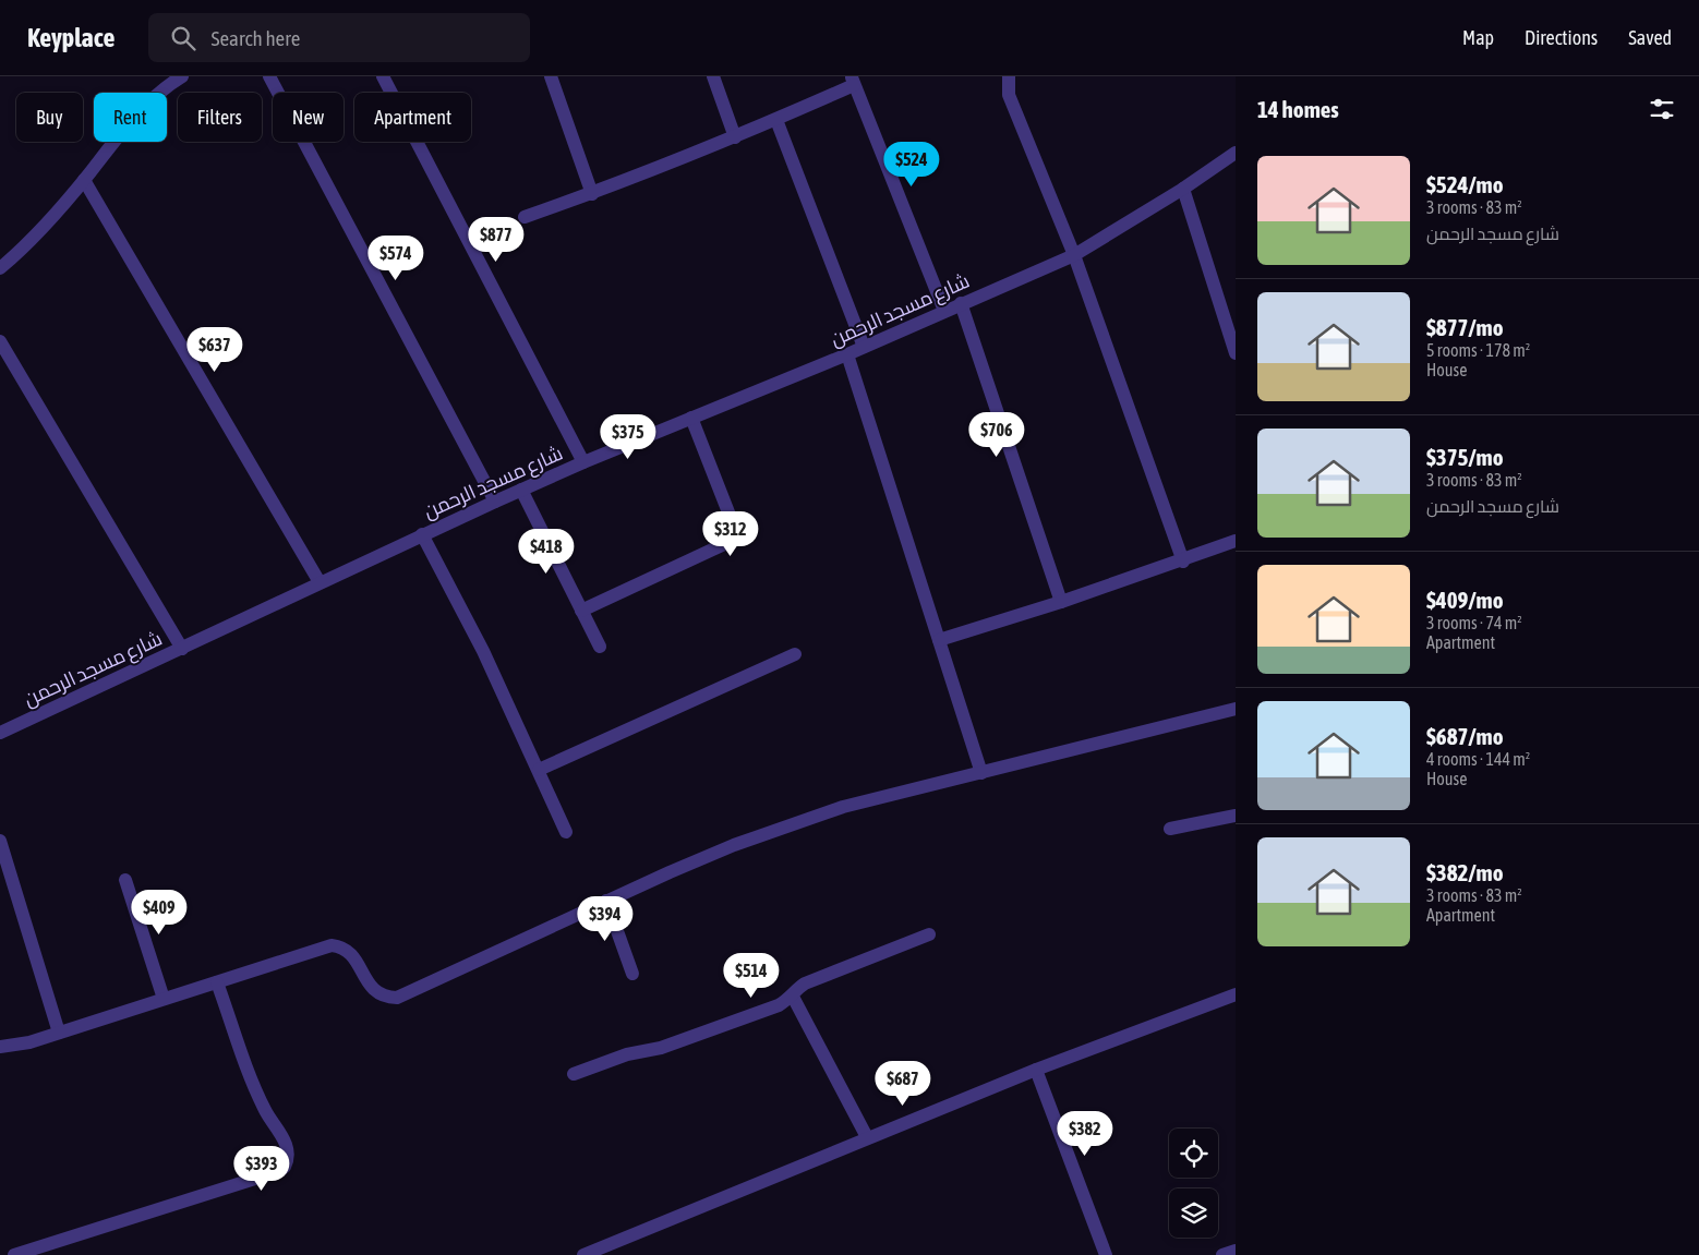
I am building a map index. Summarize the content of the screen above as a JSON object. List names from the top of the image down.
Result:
{
  "streets": {
    "street": ["شارع مسجد الرحمن"]
  },
  "page": {
    "header": "Keyplace",
    "search": "Search here",
    "nav": ["Map", "Directions", "Saved"],
    "heading": "14 homes",
    "chip": [
      "Buy",
      "Rent",
      "Filters",
      "New",
      "Apartment"
    ],
    "price": [
      "$524",
      "$877",
      "$574",
      "$637",
      "$706",
      "$375",
      "$312",
      "$418",
      "$409",
      "$394",
      "$514",
      "$687",
      "$382",
      "$393"
    ],
    "list": [
      {
        "name": "$524/mo",
        "note": "3 rooms · 83 m² · شارع مسجد الرحمن"
      },
      {
        "name": "$877/mo",
        "note": "5 rooms · 178 m² · House"
      },
      {
        "name": "$375/mo",
        "note": "3 rooms · 83 m² · شارع مسجد الرحمن"
      },
      {
        "name": "$409/mo",
        "note": "3 rooms · 74 m² · Apartment"
      },
      {
        "name": "$687/mo",
        "note": "4 rooms · 144 m² · House"
      },
      {
        "name": "$382/mo",
        "note": "3 rooms · 83 m² · Apartment"
      }
    ]
  }
}
